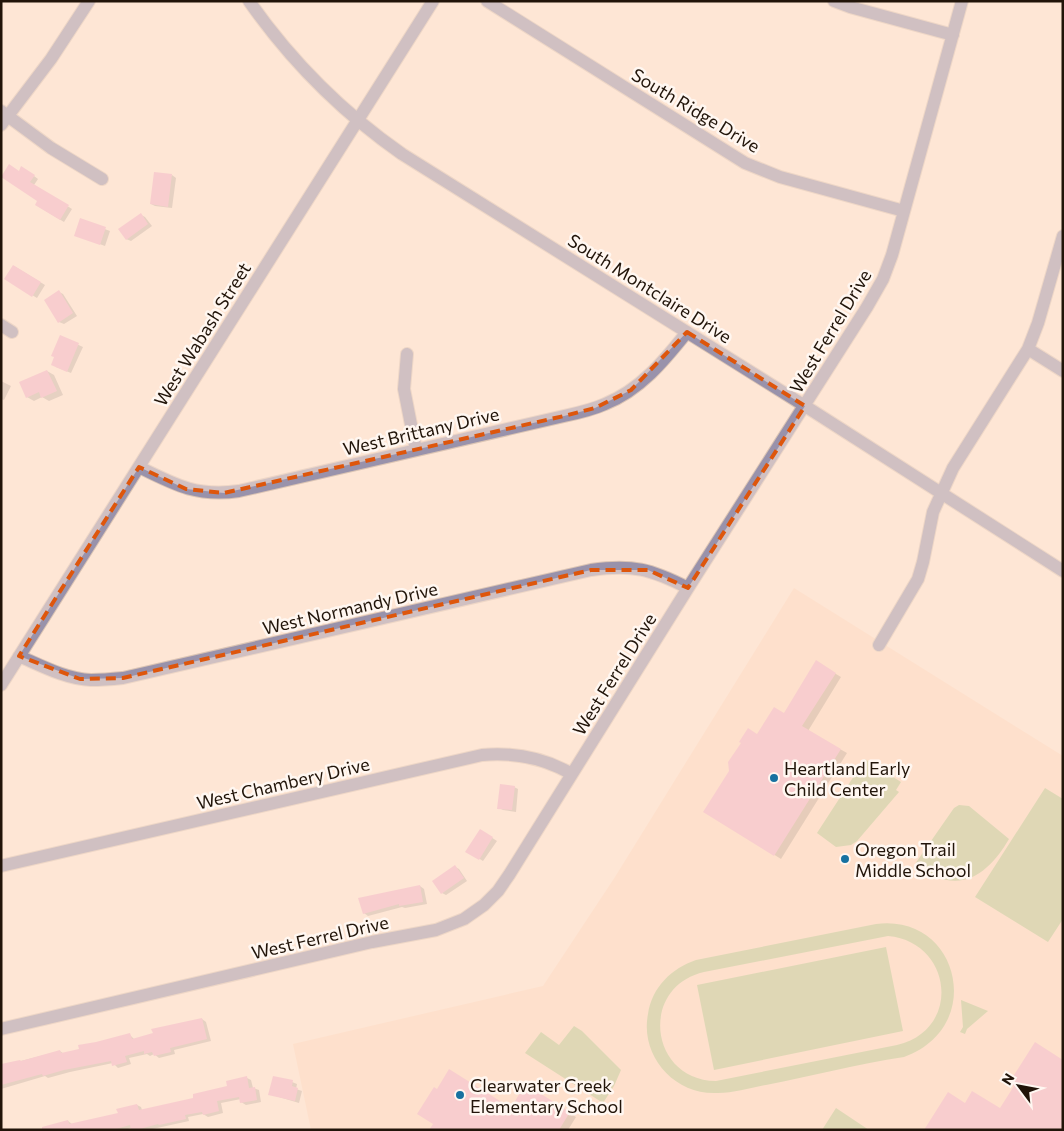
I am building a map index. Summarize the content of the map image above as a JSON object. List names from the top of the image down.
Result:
{
  "streets": {
    "street": [
      "South Ridge Drive",
      "South Montclaire Drive",
      "West Ferrel Drive",
      "West Wabash Street",
      "West Brittany Drive",
      "West Normandy Drive",
      "West Chambery Drive"
    ]
  },
  "crossings": [
    ["South Ridge Drive", "West Ferrel Drive"],
    ["South Montclaire Drive", "West Ferrel Drive"],
    ["South Montclaire Drive", "West Wabash Street"],
    ["South Montclaire Drive", "West Brittany Drive"],
    ["West Ferrel Drive", "West Normandy Drive"],
    ["West Ferrel Drive", "West Chambery Drive"],
    ["West Wabash Street", "West Brittany Drive"],
    ["West Wabash Street", "West Normandy Drive"]
  ],
  "places": ["Heartland Early Child Center", "Oregon Trail Middle School", "Clearwater Creek Elementary School"],
  "north": "top left"
}
